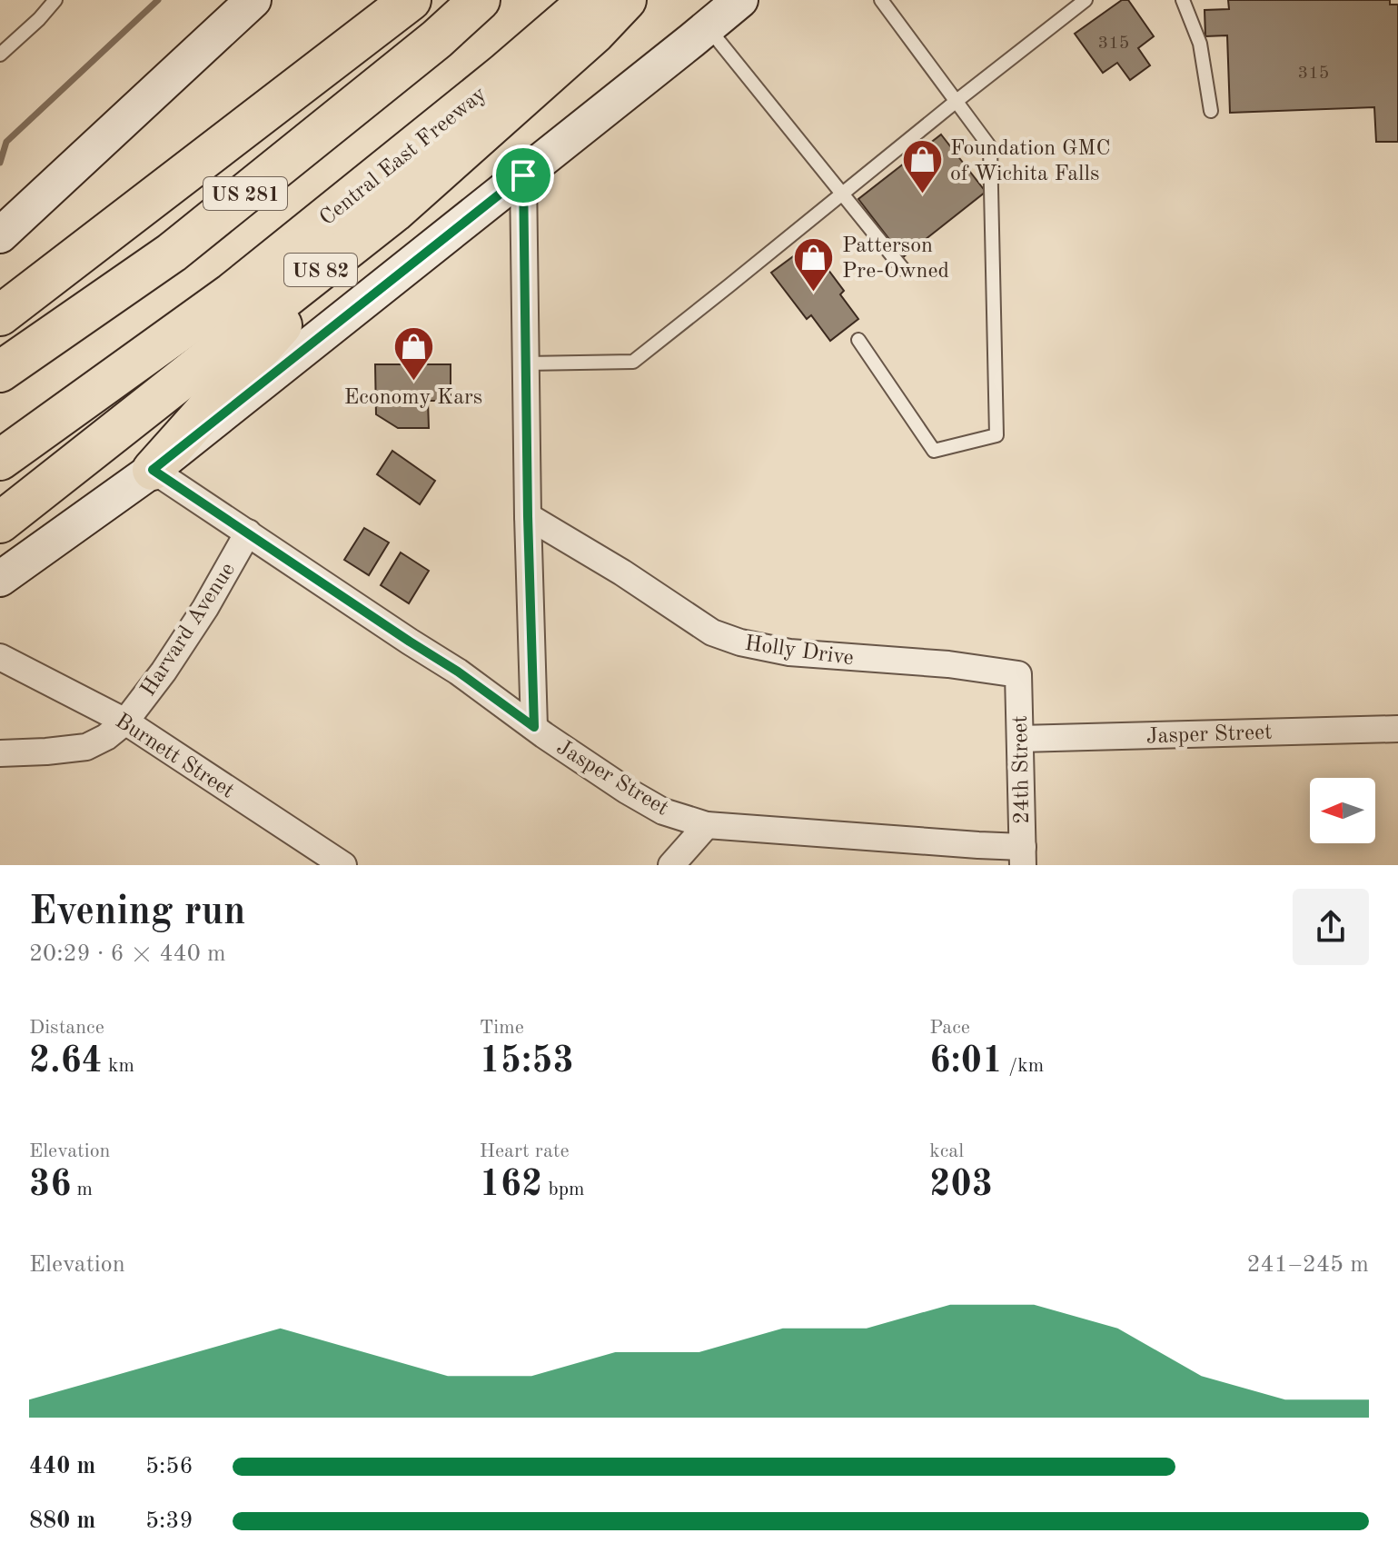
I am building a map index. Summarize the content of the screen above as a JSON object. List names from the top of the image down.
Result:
{
  "streets": {
    "highway": ["Central East Freeway", "US 281", "US 82"],
    "street": [
      "Harvard Avenue",
      "Holly Drive",
      "Jasper Street",
      "Burnett Street",
      "24th Street"
    ]
  },
  "crossings": [
    ["Harvard Avenue", "Jasper Street"],
    ["Harvard Avenue", "Burnett Street"],
    ["Holly Drive", "24th Street"],
    ["Jasper Street", "24th Street"]
  ],
  "places": {
    "shop": ["Foundation GMC of Wichita Falls", "Patterson Pre-Owned", "Economy Kars"]
  },
  "house_numbers": ["315", "315"],
  "north": "left",
  "page": {
    "heading": ["Evening run", "20:29 · 6 × 440 m"],
    "stats": [
      ["Distance", "2.64 km"],
      ["Time", "15:53"],
      ["Pace", "6:01 /km"],
      ["Elevation", "36 m"],
      ["Heart rate", "162 bpm"],
      ["kcal", "203"]
    ],
    "chart": ["Elevation", "241–245 m"],
    "list": [
      {
        "name": "440 m",
        "note": "5:56"
      },
      {
        "name": "880 m",
        "note": "5:39"
      }
    ]
  }
}
